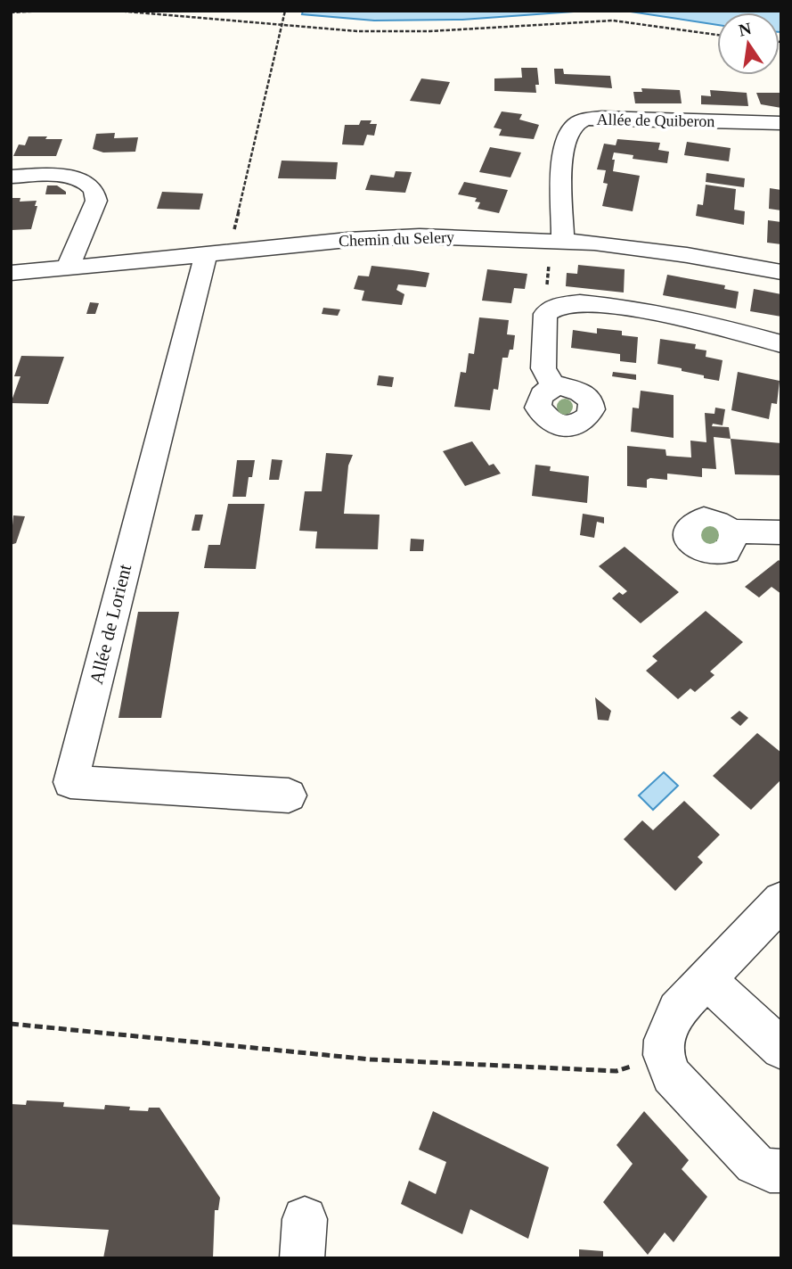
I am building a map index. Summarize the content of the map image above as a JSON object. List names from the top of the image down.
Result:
{
  "streets": {
    "street": ["Allée de Quiberon", "Chemin du Selery", "Allée de Lorient"]
  },
  "crossings": [
    ["Allée de Quiberon", "Chemin du Selery"],
    ["Chemin du Selery", "Allée de Lorient"]
  ],
  "north": "top"
}
